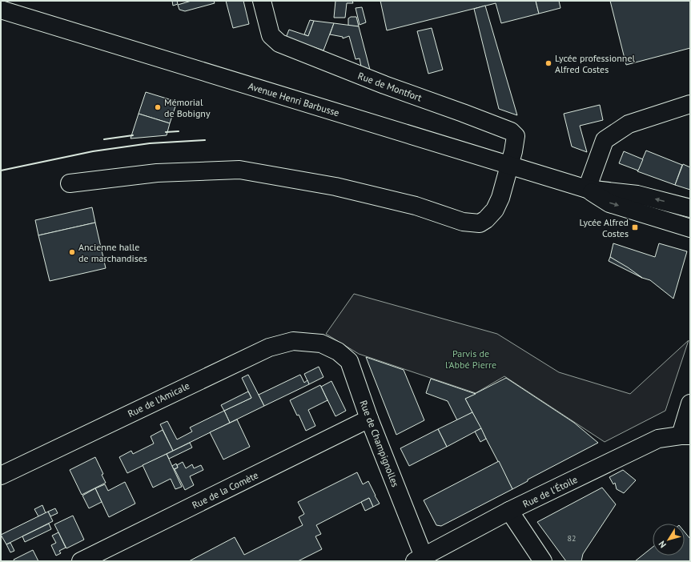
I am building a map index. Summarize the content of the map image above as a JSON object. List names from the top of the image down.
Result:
{
  "streets": {
    "street": [
      "Rue de Montfort",
      "Avenue Henri Barbusse",
      "Rue de l'Amicale",
      "Rue de Champignolles",
      "Rue de la Comète",
      "Rue de l'Étoile"
    ]
  },
  "crossings": [
    ["Rue de Montfort", "Avenue Henri Barbusse"],
    ["Rue de l'Amicale", "Rue de Champignolles"],
    ["Rue de Champignolles", "Rue de la Comète"],
    ["Rue de Champignolles", "Rue de l'Étoile"]
  ],
  "parks": ["Parvis de l'Abbé Pierre"],
  "places": {
    "other": ["Lycée professionnel Alfred Costes", "Mémorial de Bobigny", "Ancienne halle de marchandises"],
    "transit": ["Lycée Alfred Costes"]
  },
  "house_numbers": ["82"],
  "north": "bottom left"
}
